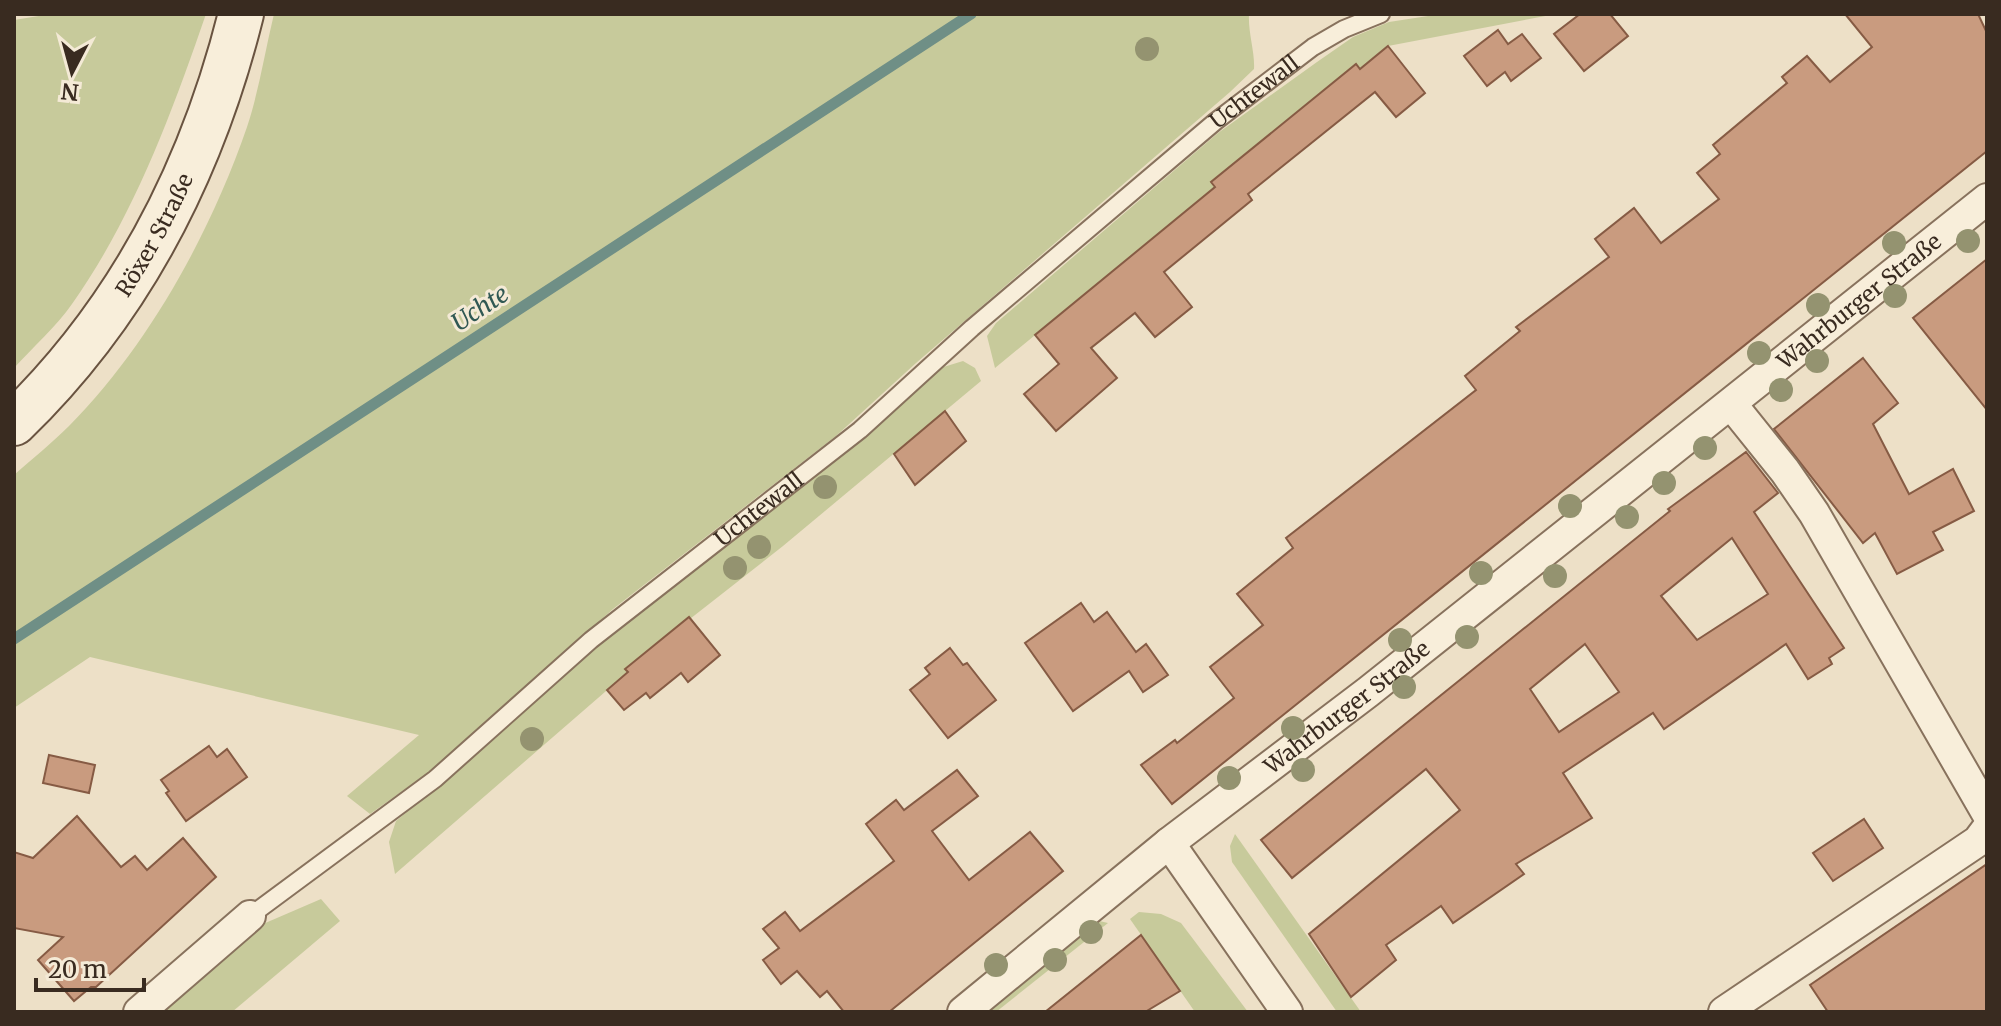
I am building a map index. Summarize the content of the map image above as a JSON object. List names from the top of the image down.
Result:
{
  "streets": {
    "street": ["Uchtewall", "Röxer Straße", "Wahrburger Straße"]
  },
  "water": ["Uchte"],
  "scale_bar": "20 m",
  "north": "bottom"
}
